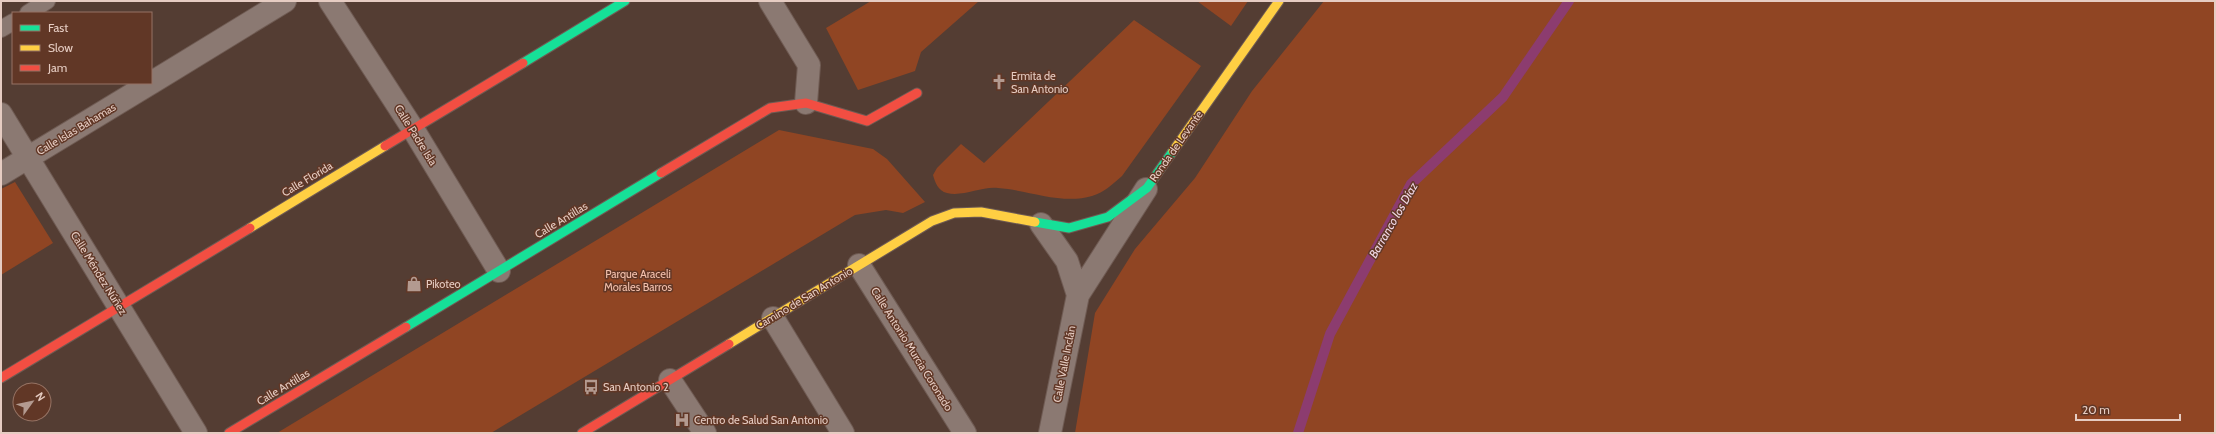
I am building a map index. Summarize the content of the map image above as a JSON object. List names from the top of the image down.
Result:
{
  "streets": {
    "street": [
      "Calle Islas Bahamas",
      "Calle Padre Isla",
      "Ronda de Levante",
      "Calle Florida",
      "Calle Antillas",
      "Calle Méndez Núñez",
      "Camino de San Antonio",
      "Calle Antonio Murcia Coronado",
      "Calle Valle Inclán"
    ]
  },
  "crossings": [
    ["Calle Islas Bahamas", "Calle Méndez Núñez"],
    ["Calle Padre Isla", "Calle Florida"],
    ["Calle Padre Isla", "Calle Antillas"],
    ["Ronda de Levante", "Camino de San Antonio"],
    ["Ronda de Levante", "Calle Valle Inclán"],
    ["Calle Florida", "Calle Méndez Núñez"],
    ["Camino de San Antonio", "Calle Antonio Murcia Coronado"]
  ],
  "water": ["Barranco los Díaz"],
  "parks": ["Parque Araceli Morales Barros"],
  "places": {
    "church": ["Ermita de San Antonio"],
    "shop": ["Pikoteo"],
    "bus stop": ["San Antonio 2"],
    "hospital": ["Centro de Salud San Antonio"]
  },
  "legend": ["Fast", "Slow", "Jam"],
  "scale_bar": "20 m",
  "north": "top right"
}
